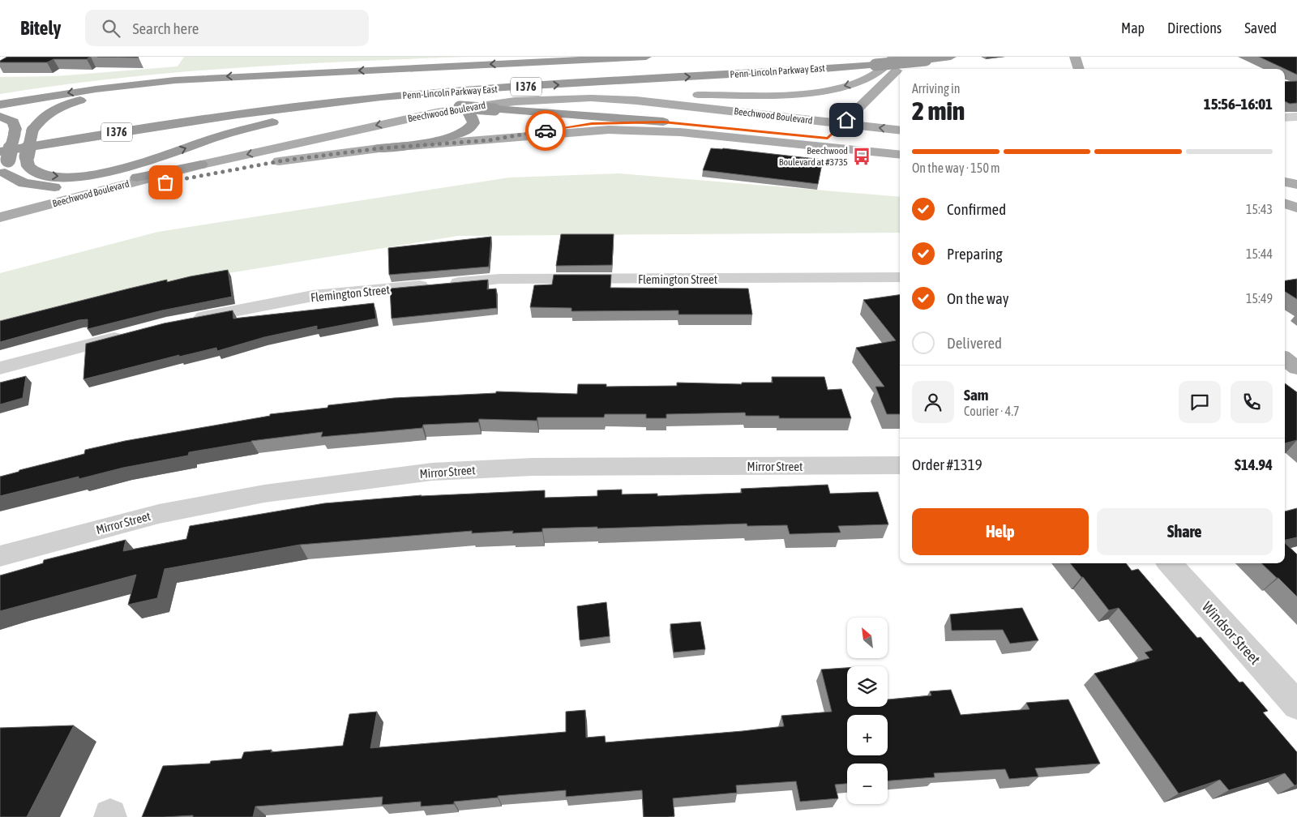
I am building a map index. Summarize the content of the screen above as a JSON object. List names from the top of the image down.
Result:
{
  "streets": {
    "highway": ["Penn-Lincoln Parkway East", "I 376"],
    "main road": ["Beechwood Boulevard"],
    "street": ["Flemington Street", "Mirror Street", "Windsor Street"]
  },
  "places": {
    "bus stop": ["Beechwood Boulevard at #3735"]
  },
  "north": "top left",
  "page": {
    "header": "Bitely",
    "search": "Search here",
    "nav": ["Map", "Directions", "Saved"],
    "heading": ["2 min", "Arriving in", "15:56–16:01"],
    "panel": [
      "Sam",
      "Courier · 4.7",
      "Order #1319",
      "$14.94"
    ],
    "bar": "On the way · 150 m",
    "list": [
      ["Confirmed", "15:43"],
      ["Preparing", "15:44"],
      ["On the way", "15:49"],
      "Delivered"
    ],
    "buttons": ["Help", "Share"],
    "map_buttons": ["+", "−"]
  }
}
